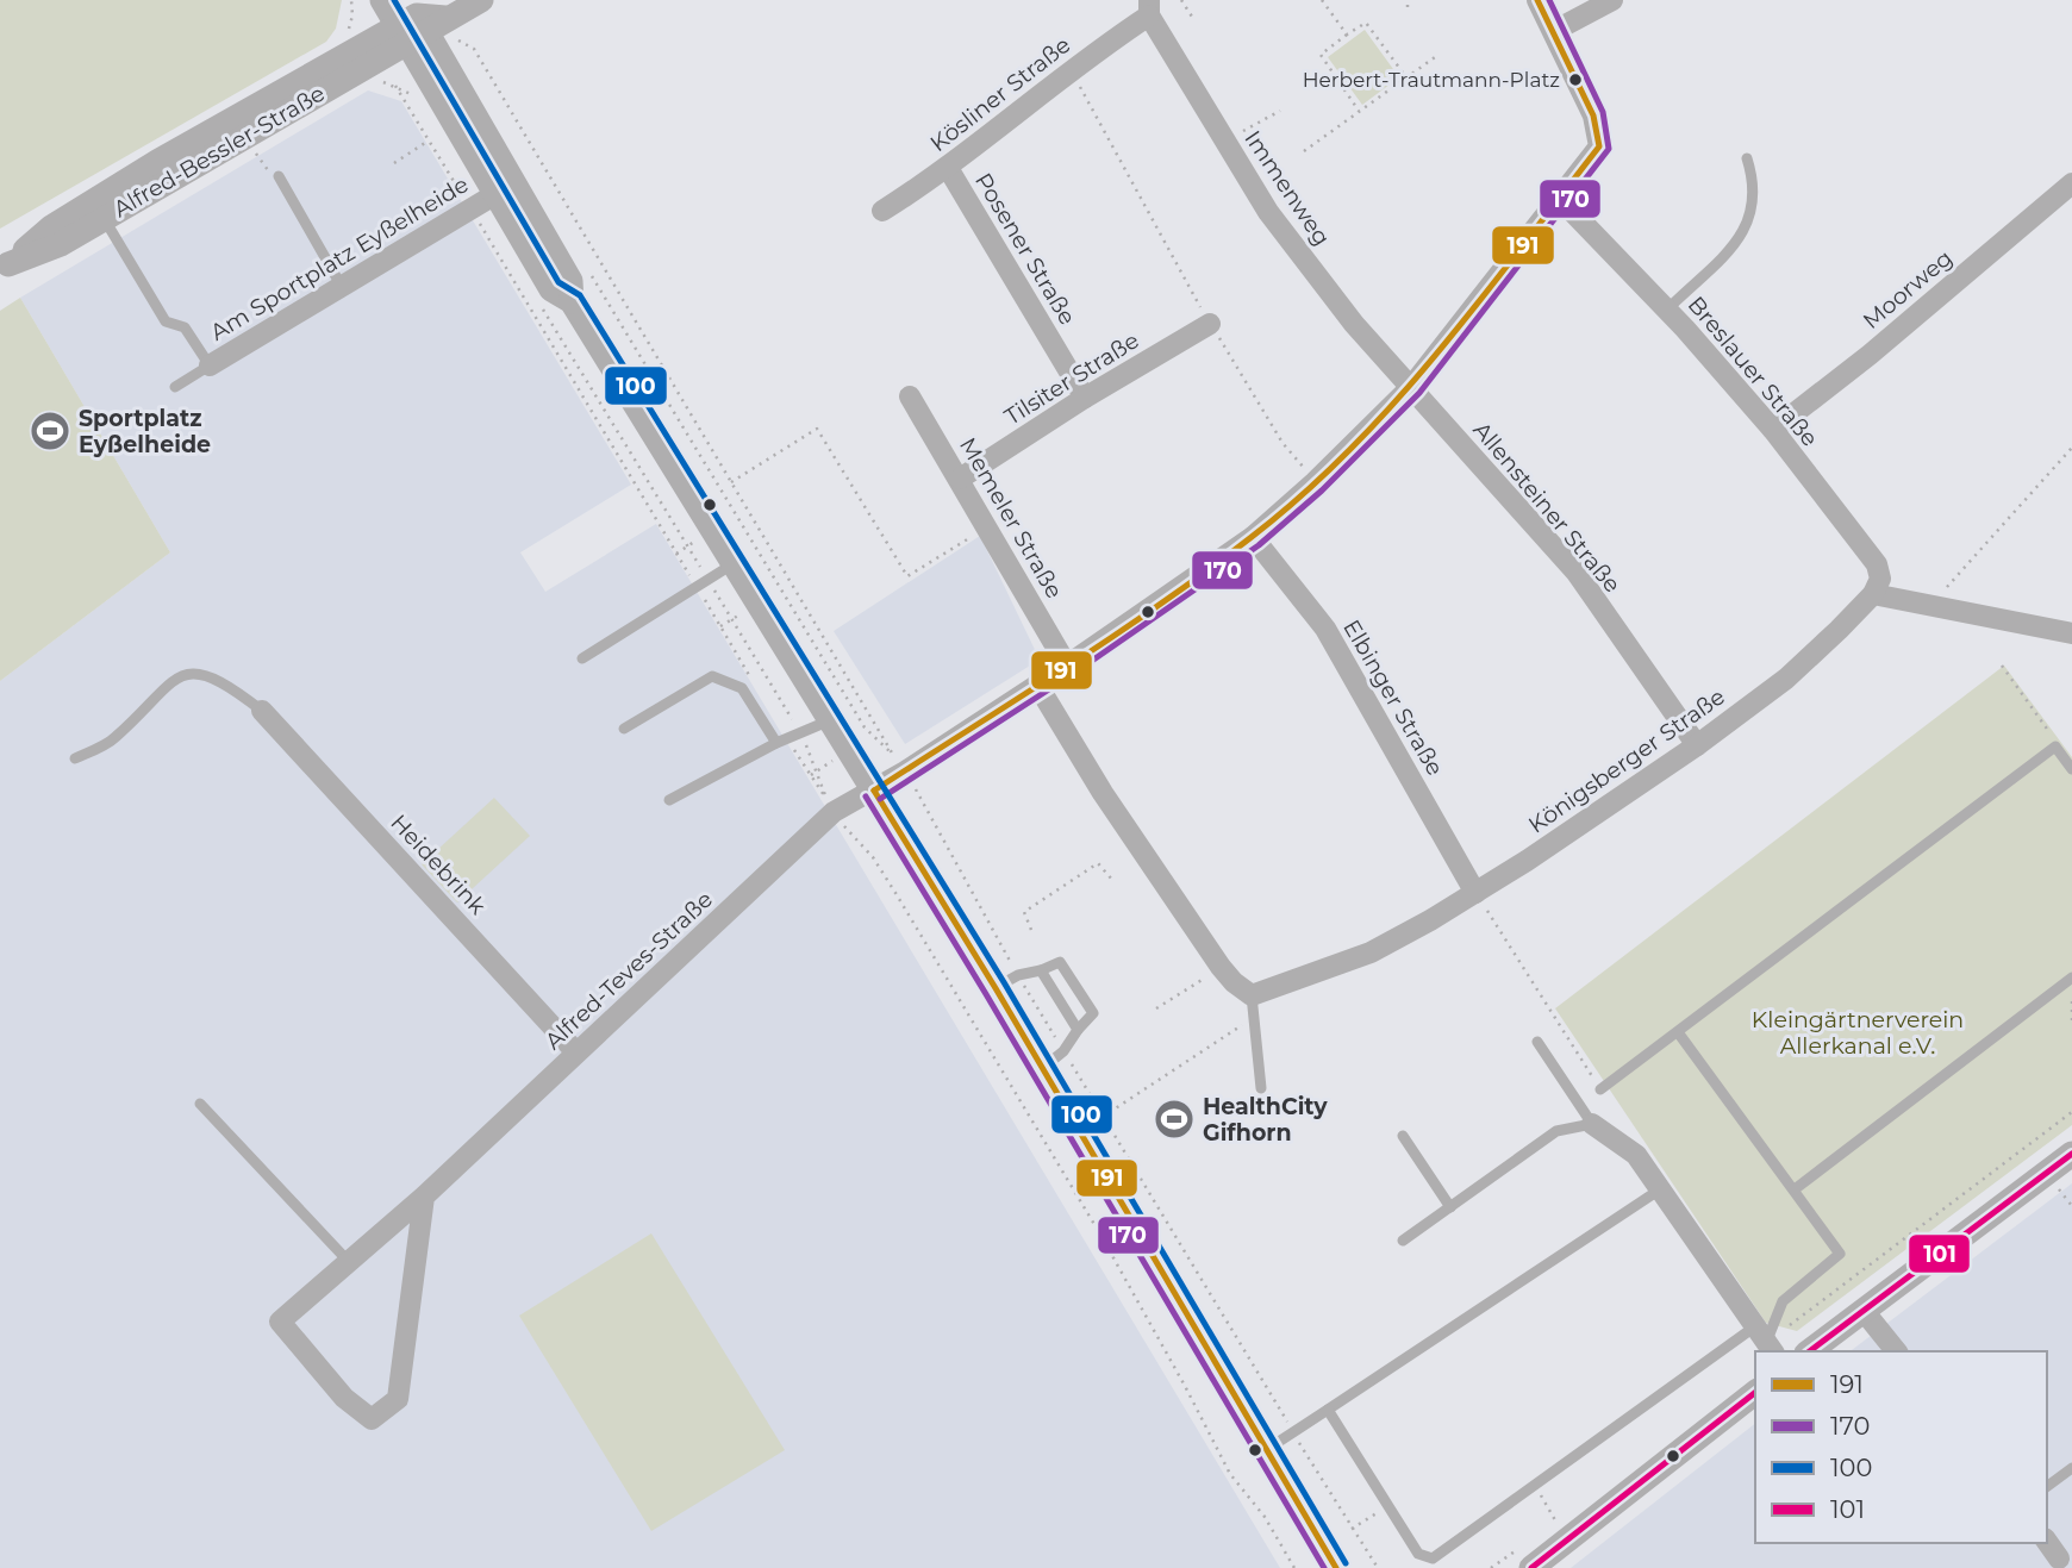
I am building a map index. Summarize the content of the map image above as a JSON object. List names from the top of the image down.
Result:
{
  "streets": {
    "street": [
      "Kösliner Straße",
      "Alfred-Bessler-Straße",
      "Immenweg",
      "Posener Straße",
      "Am Sportplatz Eyßelheide",
      "Moorweg",
      "Breslauer Straße",
      "Tilsiter Straße",
      "Allensteiner Straße",
      "Memeler Straße",
      "Elbinger Straße",
      "Königsberger Straße",
      "Heidebrink",
      "Alfred-Teves-Straße"
    ]
  },
  "crossings": [
    ["Kösliner Straße", "Immenweg"],
    ["Kösliner Straße", "Posener Straße"],
    ["Immenweg", "Allensteiner Straße"],
    ["Immenweg", "Alfred-Teves-Straße"],
    ["Posener Straße", "Tilsiter Straße"],
    ["Moorweg", "Breslauer Straße"],
    ["Breslauer Straße", "Königsberger Straße"],
    ["Breslauer Straße", "Alfred-Teves-Straße"],
    ["Tilsiter Straße", "Memeler Straße"],
    ["Allensteiner Straße", "Königsberger Straße"],
    ["Allensteiner Straße", "Alfred-Teves-Straße"],
    ["Memeler Straße", "Alfred-Teves-Straße"],
    ["Elbinger Straße", "Königsberger Straße"],
    ["Elbinger Straße", "Alfred-Teves-Straße"],
    ["Heidebrink", "Alfred-Teves-Straße"]
  ],
  "parks": ["Kleingärtnerverein Allerkanal e.V."],
  "places": {
    "other": ["Herbert-Trautmann-Platz"],
    "sports": ["Sportplatz Eyßelheide", "HealthCity Gifhorn"]
  },
  "lines": [
    "transit line 191",
    "transit line 170",
    "transit line 100",
    "transit line 101"
  ],
  "legend": [
    "191",
    "170",
    "100",
    "101"
  ]
}
